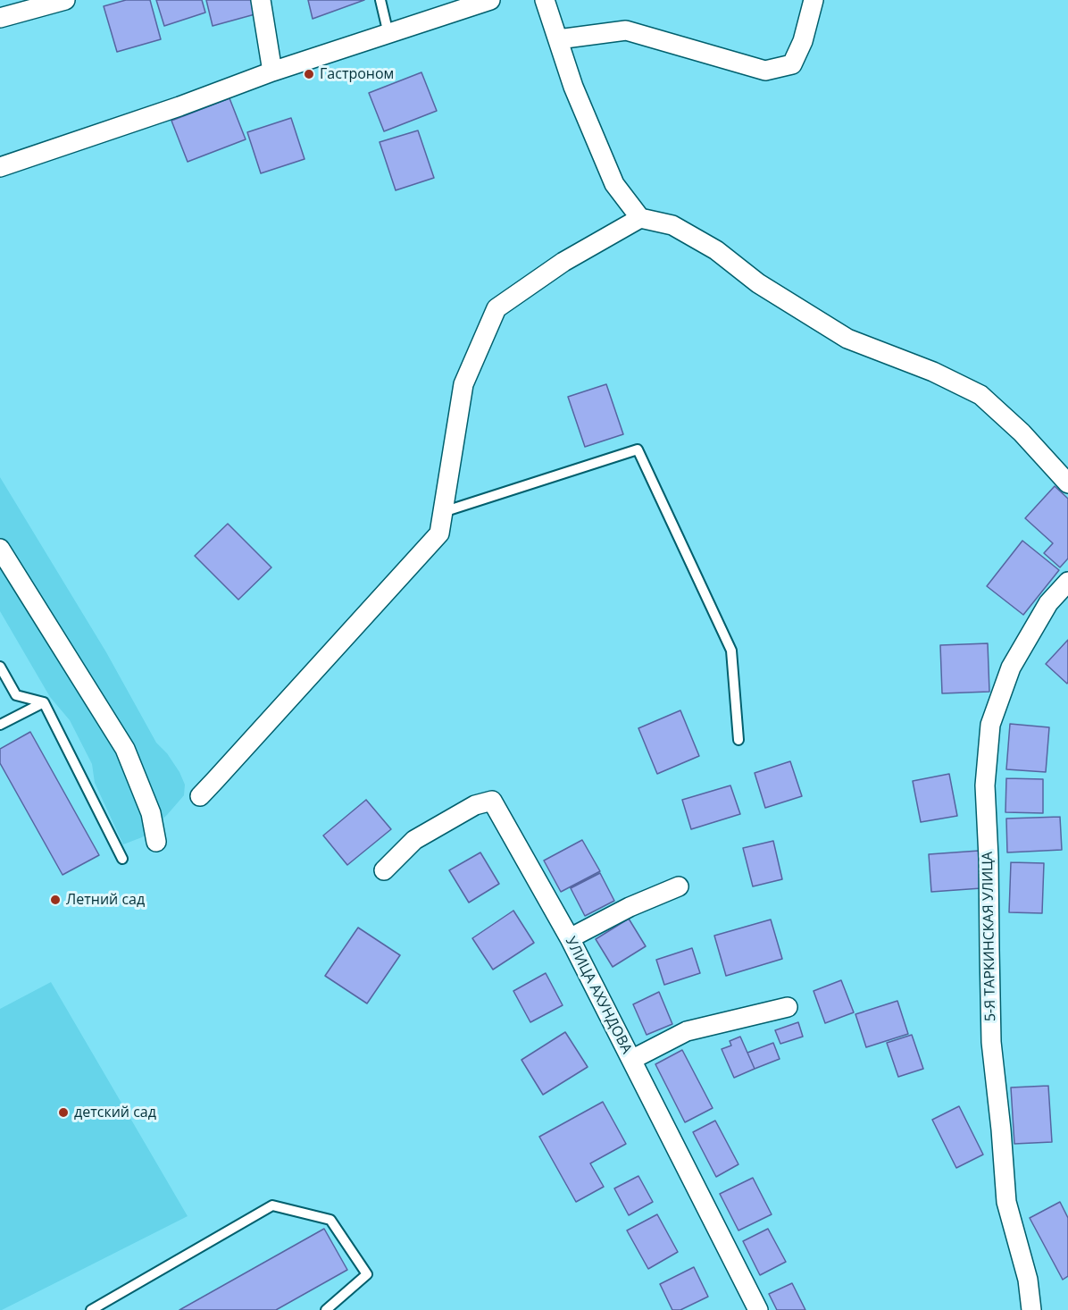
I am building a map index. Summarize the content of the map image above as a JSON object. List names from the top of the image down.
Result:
{
  "streets": {
    "street": ["5-Я ТАРКИНСКАЯ УЛИЦА", "УЛИЦА АХУНДОВА"]
  },
  "places": ["Гастроном", "Летний сад", "детский сад"]
}
